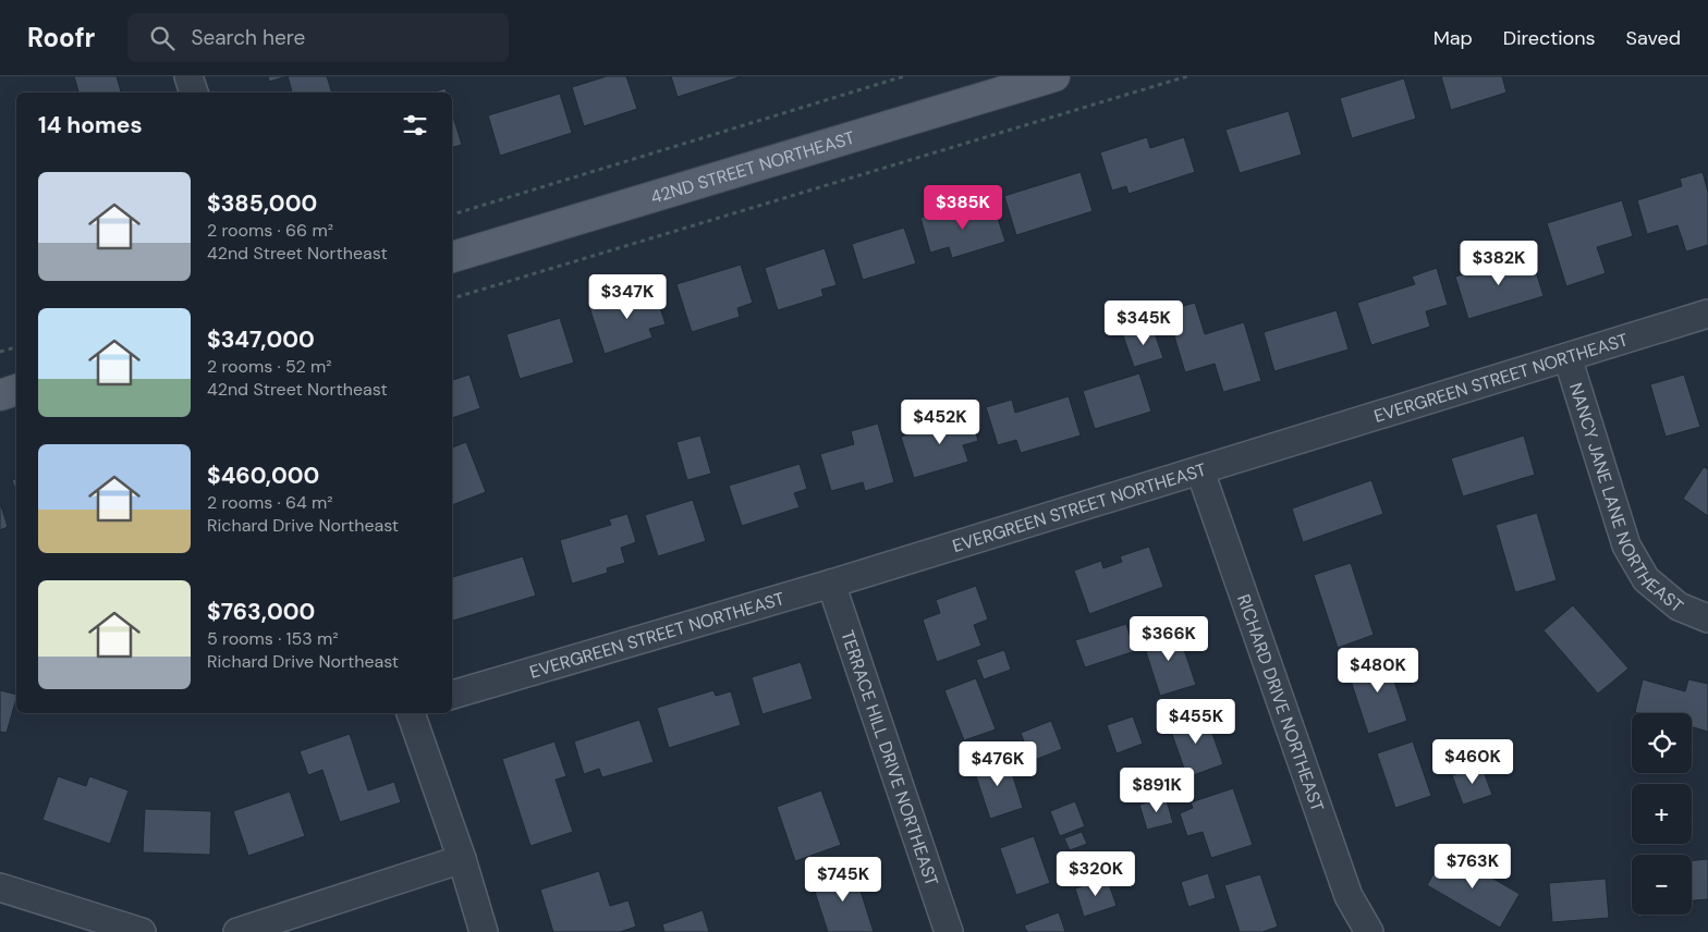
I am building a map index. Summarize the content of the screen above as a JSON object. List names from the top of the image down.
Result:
{
  "streets": {
    "main road": ["42ND STREET NORTHEAST"],
    "street": [
      "EVERGREEN STREET NORTHEAST",
      "NANCY JANE LANE NORTHEAST",
      "RICHARD DRIVE NORTHEAST",
      "TERRACE HILL DRIVE NORTHEAST"
    ]
  },
  "crossings": [
    ["EVERGREEN STREET NORTHEAST", "NANCY JANE LANE NORTHEAST"],
    ["EVERGREEN STREET NORTHEAST", "RICHARD DRIVE NORTHEAST"],
    ["EVERGREEN STREET NORTHEAST", "TERRACE HILL DRIVE NORTHEAST"]
  ],
  "page": {
    "header": "Roofr",
    "search": "Search here",
    "nav": ["Map", "Directions", "Saved"],
    "heading": "14 homes",
    "list": [
      {
        "name": "$385,000",
        "note": "2 rooms · 66 m² · 42nd Street Northeast"
      },
      {
        "name": "$347,000",
        "note": "2 rooms · 52 m² · 42nd Street Northeast"
      },
      {
        "name": "$460,000",
        "note": "2 rooms · 64 m² · Richard Drive Northeast"
      },
      {
        "name": "$763,000",
        "note": "5 rooms · 153 m² · Richard Drive Northeast"
      }
    ],
    "price": [
      "$385K",
      "$382K",
      "$347K",
      "$345K",
      "$452K",
      "$366K",
      "$480K",
      "$455K",
      "$460K",
      "$476K",
      "$891K",
      "$763K",
      "$320K",
      "$745K"
    ],
    "map_buttons": ["+", "−"]
  }
}
